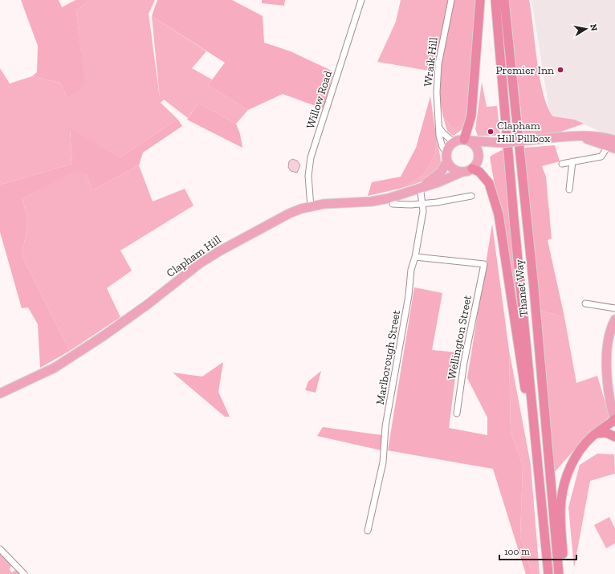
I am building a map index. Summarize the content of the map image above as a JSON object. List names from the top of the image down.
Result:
{
  "streets": {
    "highway": ["Thanet Way"],
    "main road": ["Clapham Hill"],
    "street": [
      "Wraik Hill",
      "Willow Road",
      "Wellington Street",
      "Marlborough Street"
    ]
  },
  "crossings": [
    ["Wraik Hill", "Clapham Hill"],
    ["Willow Road", "Clapham Hill"],
    ["Clapham Hill", "Marlborough Street"],
    ["Wellington Street", "Marlborough Street"]
  ],
  "places": ["Premier Inn", "Clapham Hill Pillbox"],
  "scale_bar": "100 m",
  "north": "right"
}
